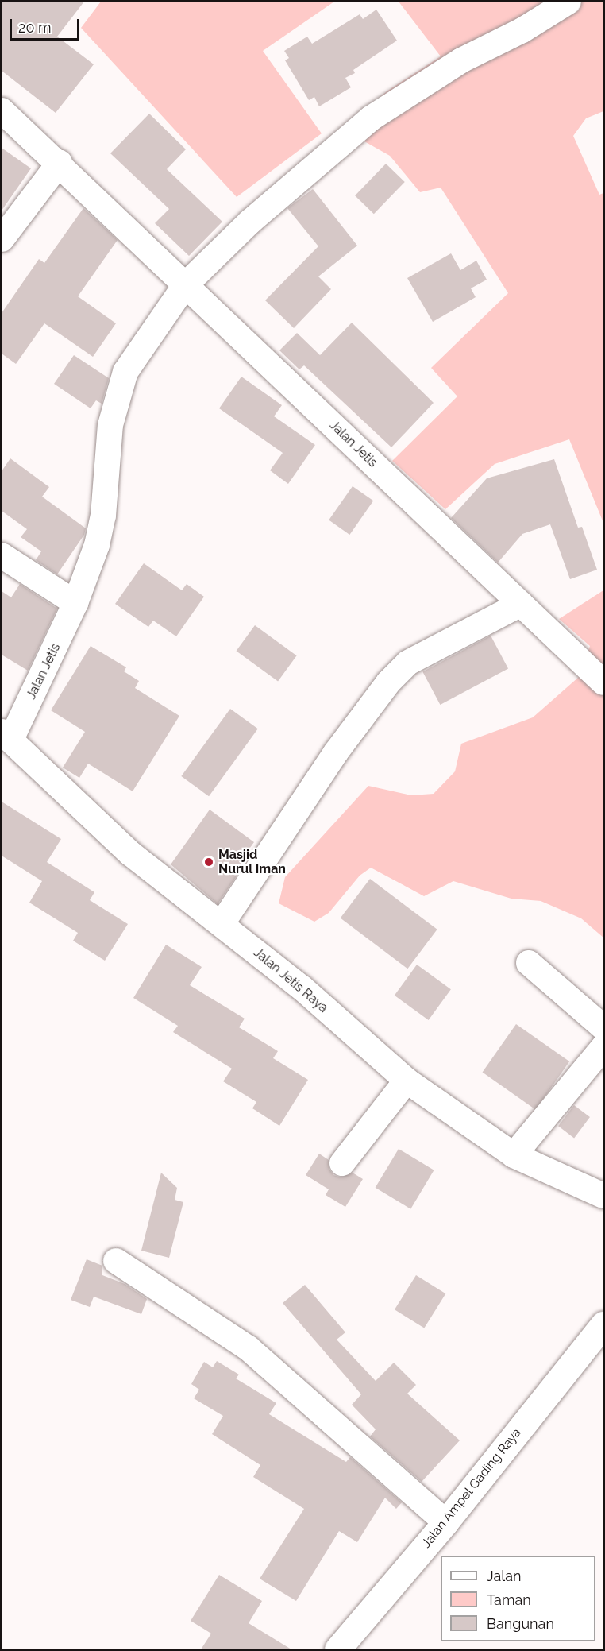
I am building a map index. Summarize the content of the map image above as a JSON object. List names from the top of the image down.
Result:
{
  "streets": {
    "main road": ["Jalan Ampel Gading Raya"],
    "street": ["Jalan Jetis", "Jalan Jetis Raya"]
  },
  "crossings": [
    ["Jalan Jetis", "Jalan Jetis Raya"]
  ],
  "places": ["Masjid Nurul Iman"],
  "legend": ["Jalan", "Taman", "Bangunan"],
  "scale_bar": "20 m"
}
